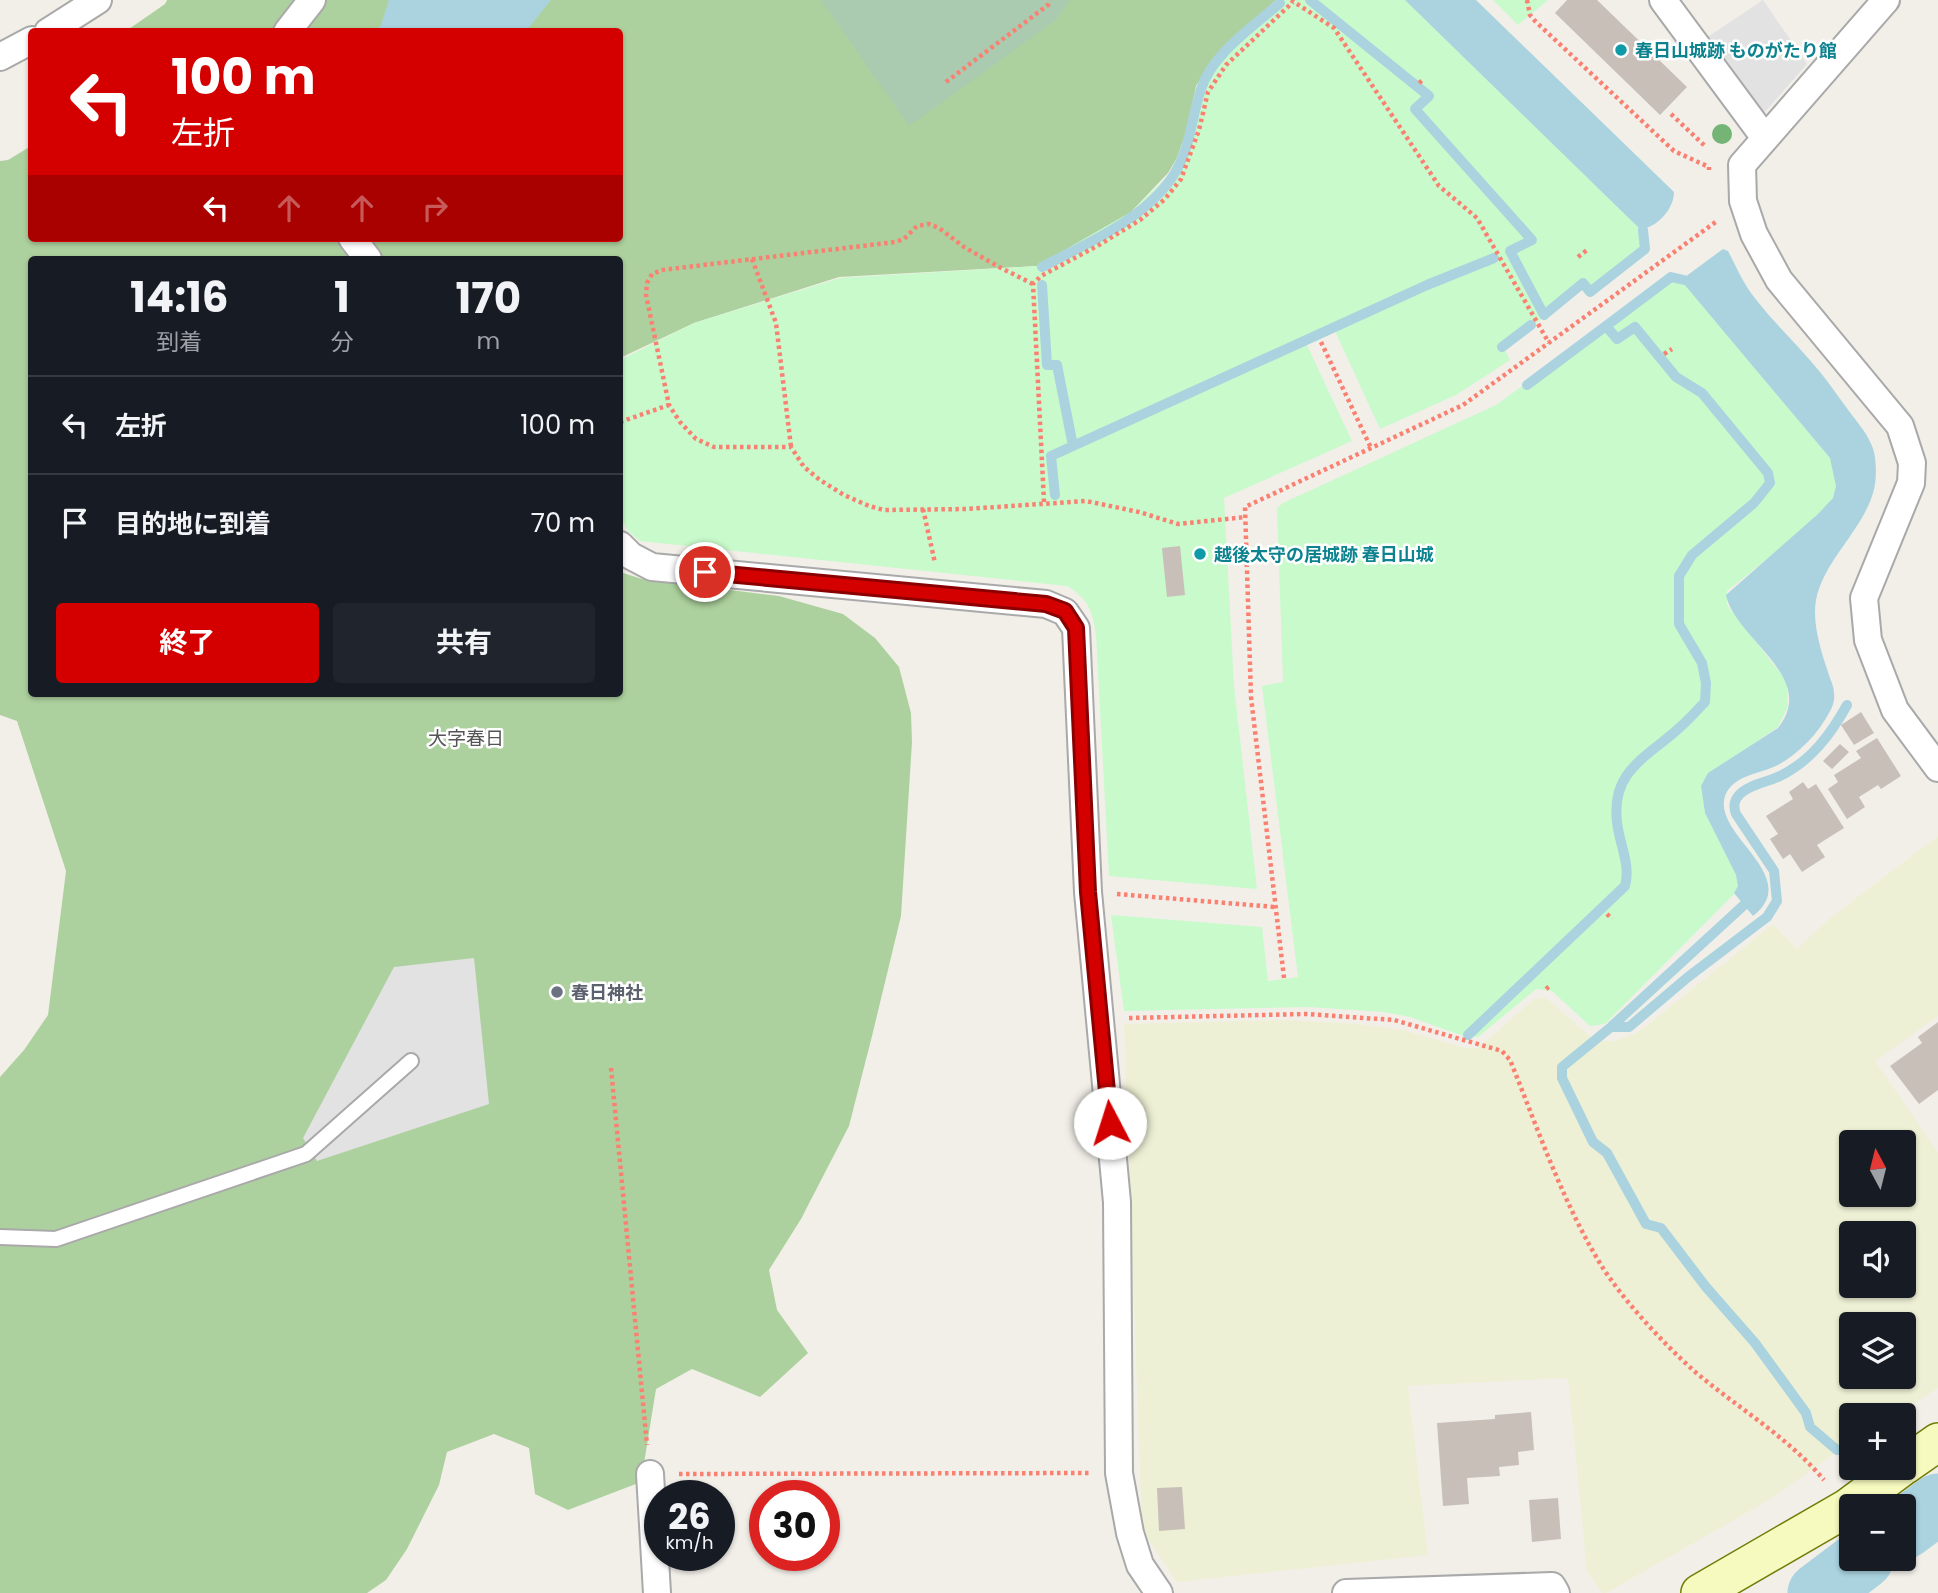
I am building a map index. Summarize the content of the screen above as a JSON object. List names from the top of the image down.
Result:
{
  "districts": ["大字春日"],
  "places": ["春日山城跡 ものがたり館", "越後太守の居城跡 春日山城", "春日神社"],
  "north": "top",
  "page": {
    "turn": ["100 m", "左折"],
    "eta": [
      "14:16",
      "到着",
      "1",
      "分",
      "170",
      "m"
    ],
    "list": [
      {
        "name": "左折",
        "value": "100 m"
      },
      {
        "name": "目的地に到着",
        "value": "70 m"
      }
    ],
    "buttons": ["終了", "共有"],
    "map_buttons": ["+", "−"],
    "speed": "26 km/h",
    "limit": "30"
  }
}
